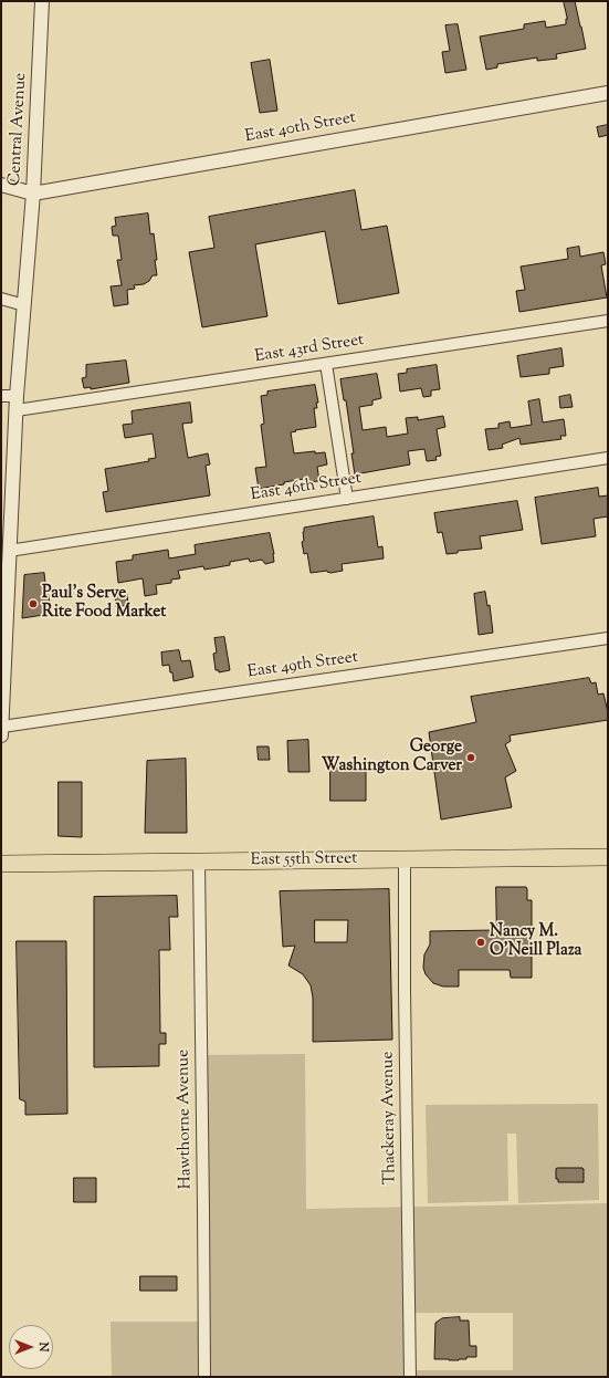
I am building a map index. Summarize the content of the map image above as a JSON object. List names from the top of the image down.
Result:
{
  "streets": {
    "main road": ["East 55th Street"],
    "street": [
      "East 40th Street",
      "Central Avenue",
      "East 43rd Street",
      "East 46th Street",
      "East 49th Street",
      "Thackeray Avenue",
      "Hawthorne Avenue"
    ]
  },
  "crossings": [
    ["East 40th Street", "Central Avenue"],
    ["Central Avenue", "East 43rd Street"],
    ["Central Avenue", "East 46th Street"],
    ["Central Avenue", "East 49th Street"],
    ["East 55th Street", "Thackeray Avenue"],
    ["East 55th Street", "Hawthorne Avenue"]
  ],
  "places": ["Paul's Serve Rite Food Market", "George Washington Carver", "Nancy M. O'Neill Plaza"],
  "north": "right"
}
